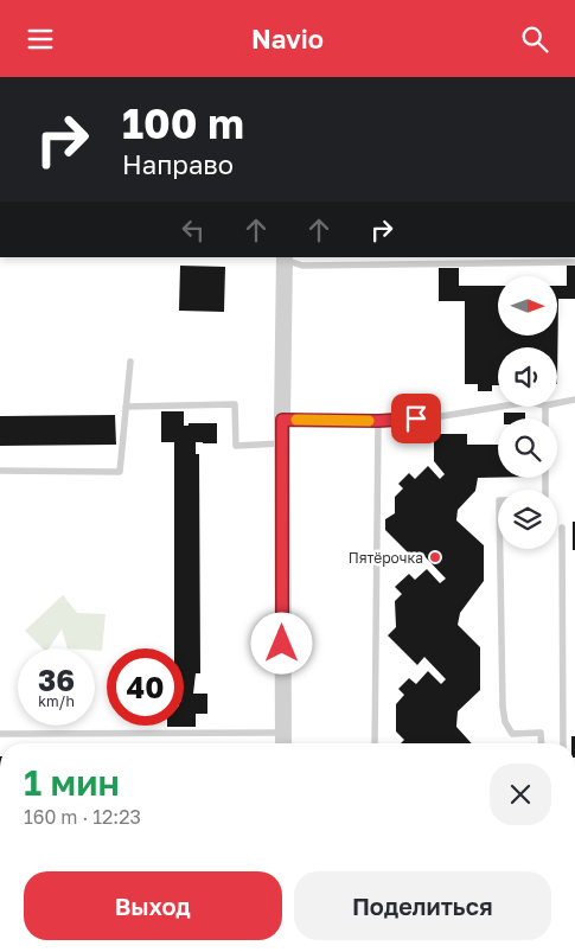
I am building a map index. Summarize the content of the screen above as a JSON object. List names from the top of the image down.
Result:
{
  "places": ["Пятёрочка"],
  "north": "right",
  "page": {
    "header": "Navio",
    "turn": ["100 m", "Направо"],
    "speed": "36 km/h",
    "limit": "40",
    "heading": ["1 мин", "160 m · 12:23"],
    "buttons": ["Выход", "Поделиться"]
  }
}
